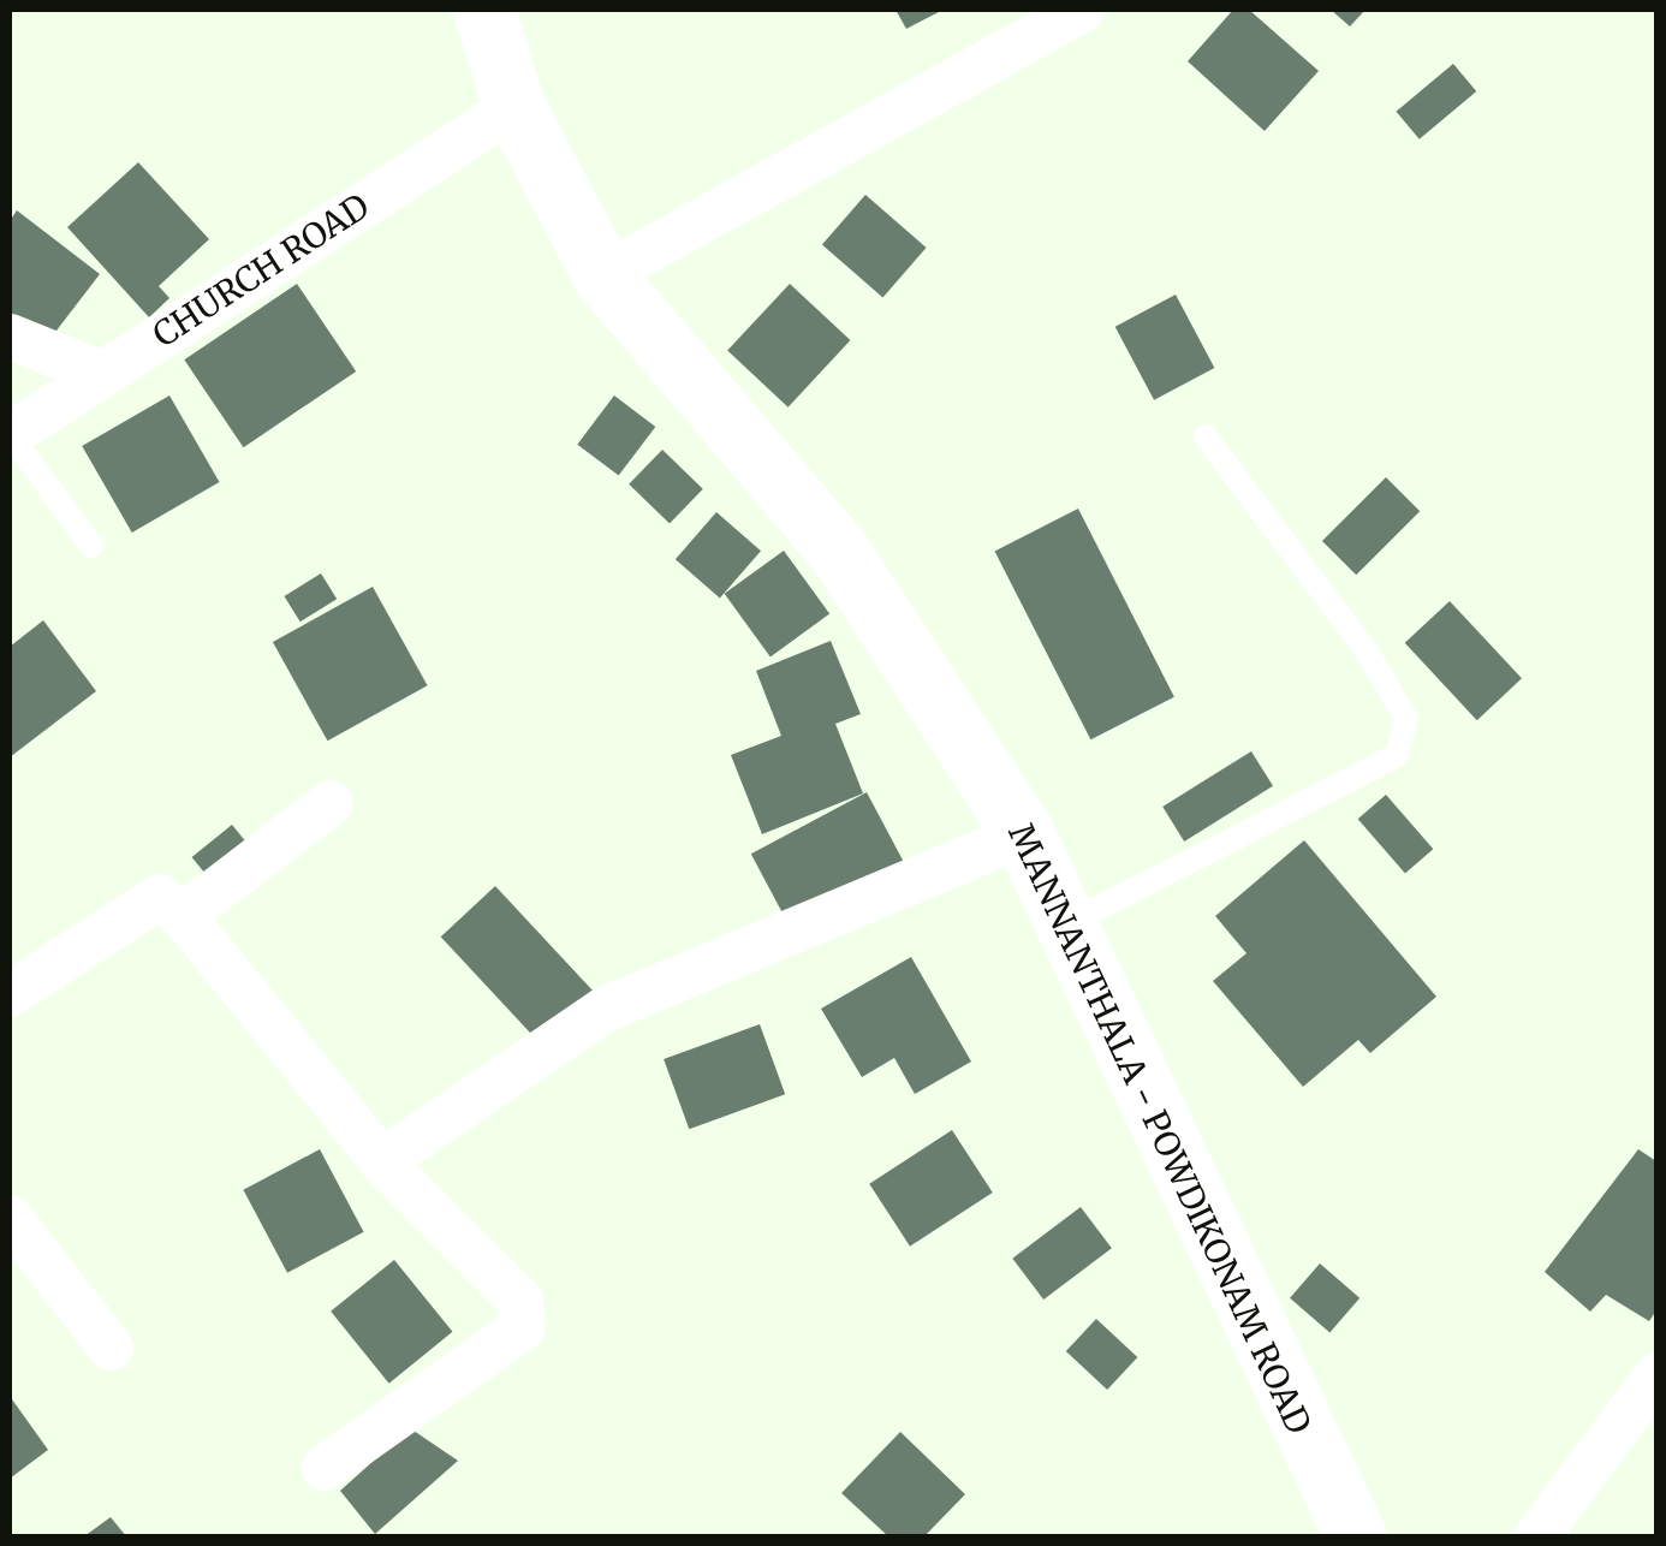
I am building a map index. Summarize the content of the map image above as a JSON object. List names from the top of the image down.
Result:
{
  "streets": {
    "main road": ["MANNANTHALA - POWDIKONAM ROAD"],
    "street": ["CHURCH ROAD"]
  },
  "crossings": [
    ["CHURCH ROAD", "MANNANTHALA - POWDIKONAM ROAD"]
  ]
}
